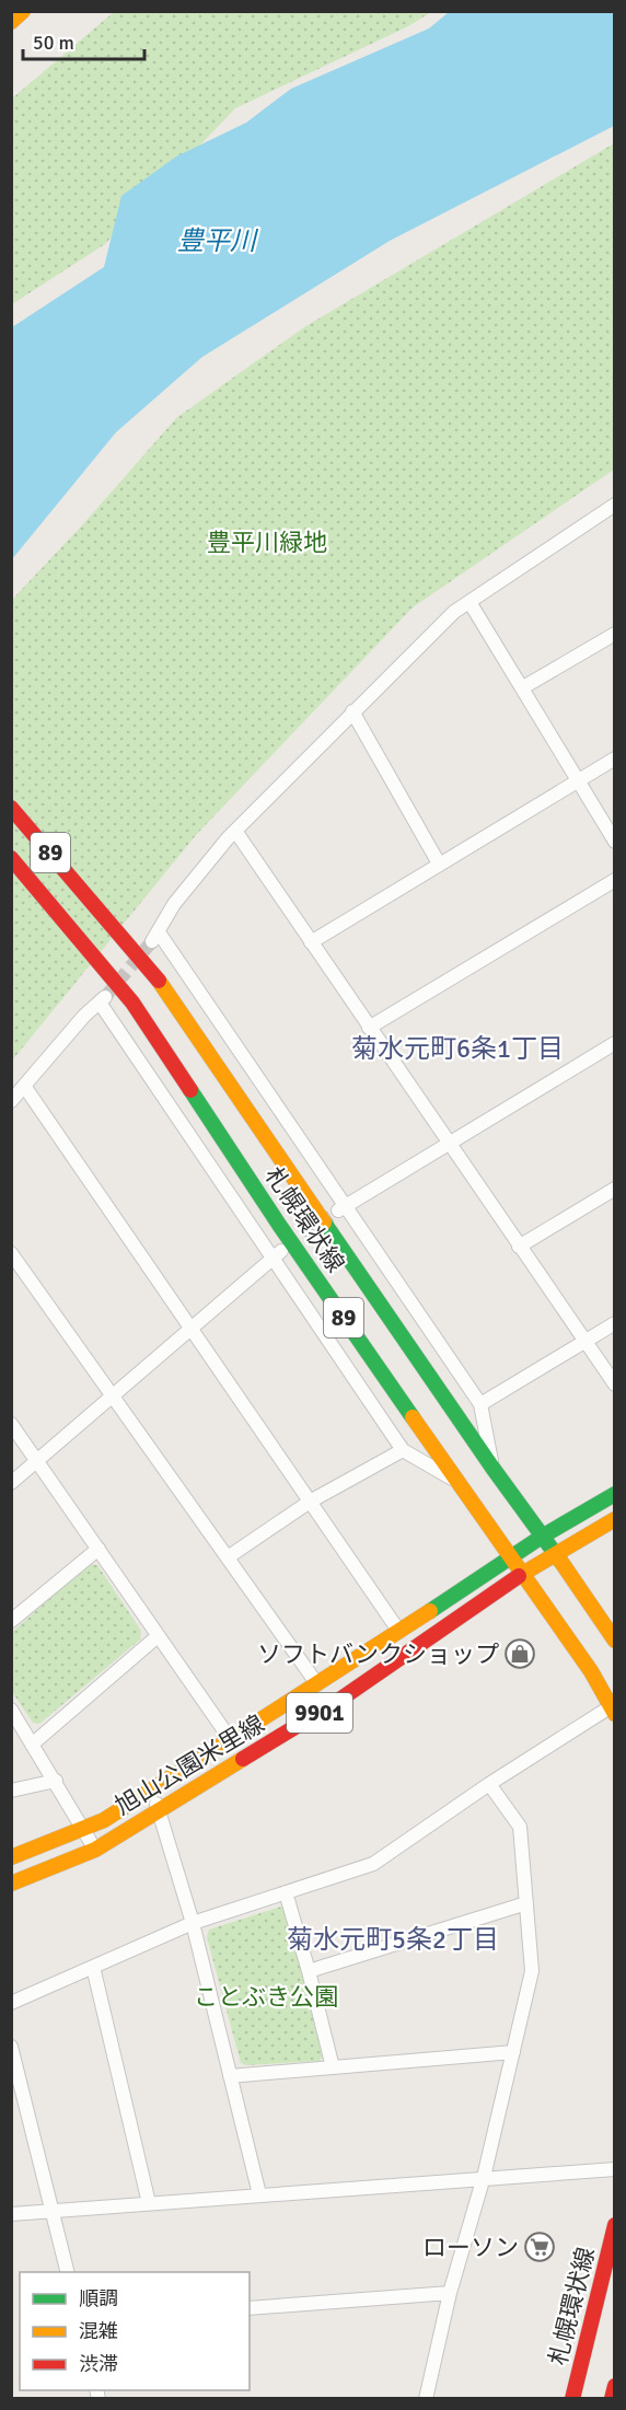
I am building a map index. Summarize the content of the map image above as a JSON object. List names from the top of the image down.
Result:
{
  "streets": {
    "main road": [
      "89",
      "札幌環状線",
      "9901",
      "旭山公園米里線"
    ]
  },
  "crossings": [
    ["札幌環状線", "旭山公園米里線"]
  ],
  "districts": ["菊水元町6条1丁目", "菊水元町5条2丁目"],
  "water": ["豊平川"],
  "parks": ["豊平川緑地", "ことぶき公園"],
  "places": {
    "shop": ["ソフトバンクショップ"],
    "supermarket": ["ローソン"]
  },
  "legend": ["順調", "混雑", "渋滞"],
  "scale_bar": "50 m"
}
